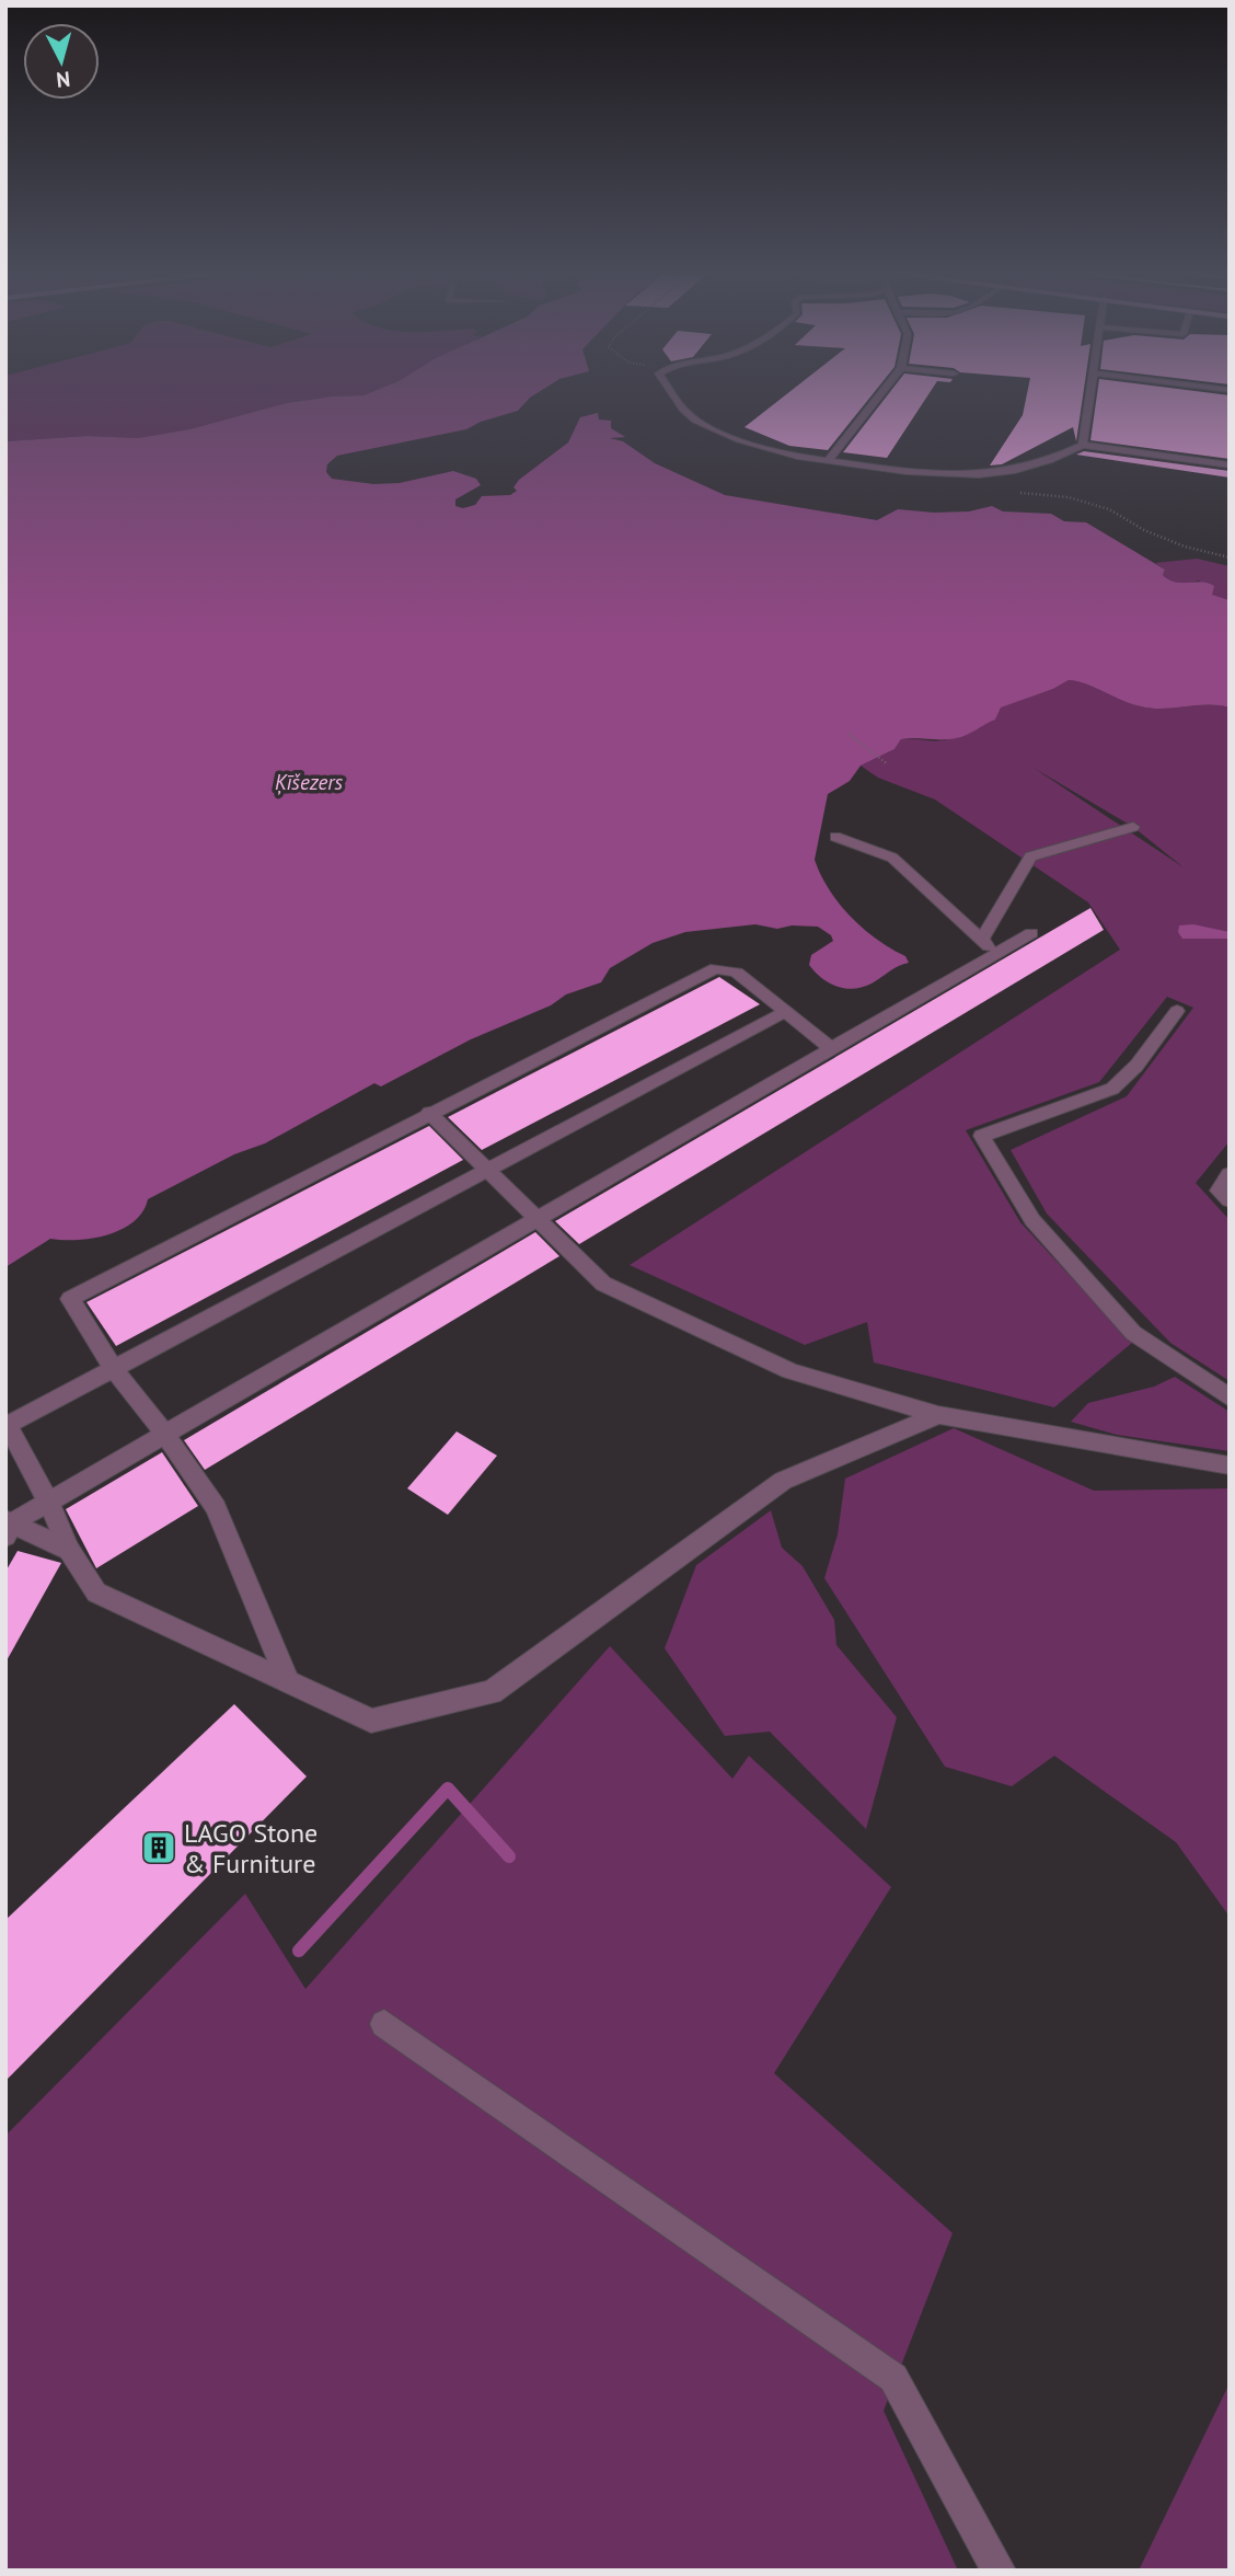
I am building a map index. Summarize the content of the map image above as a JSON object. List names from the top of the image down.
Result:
{
  "water": ["Ķīšezers"],
  "places": {
    "building": ["LAGO Stone & Furniture"]
  },
  "north": "bottom"
}
